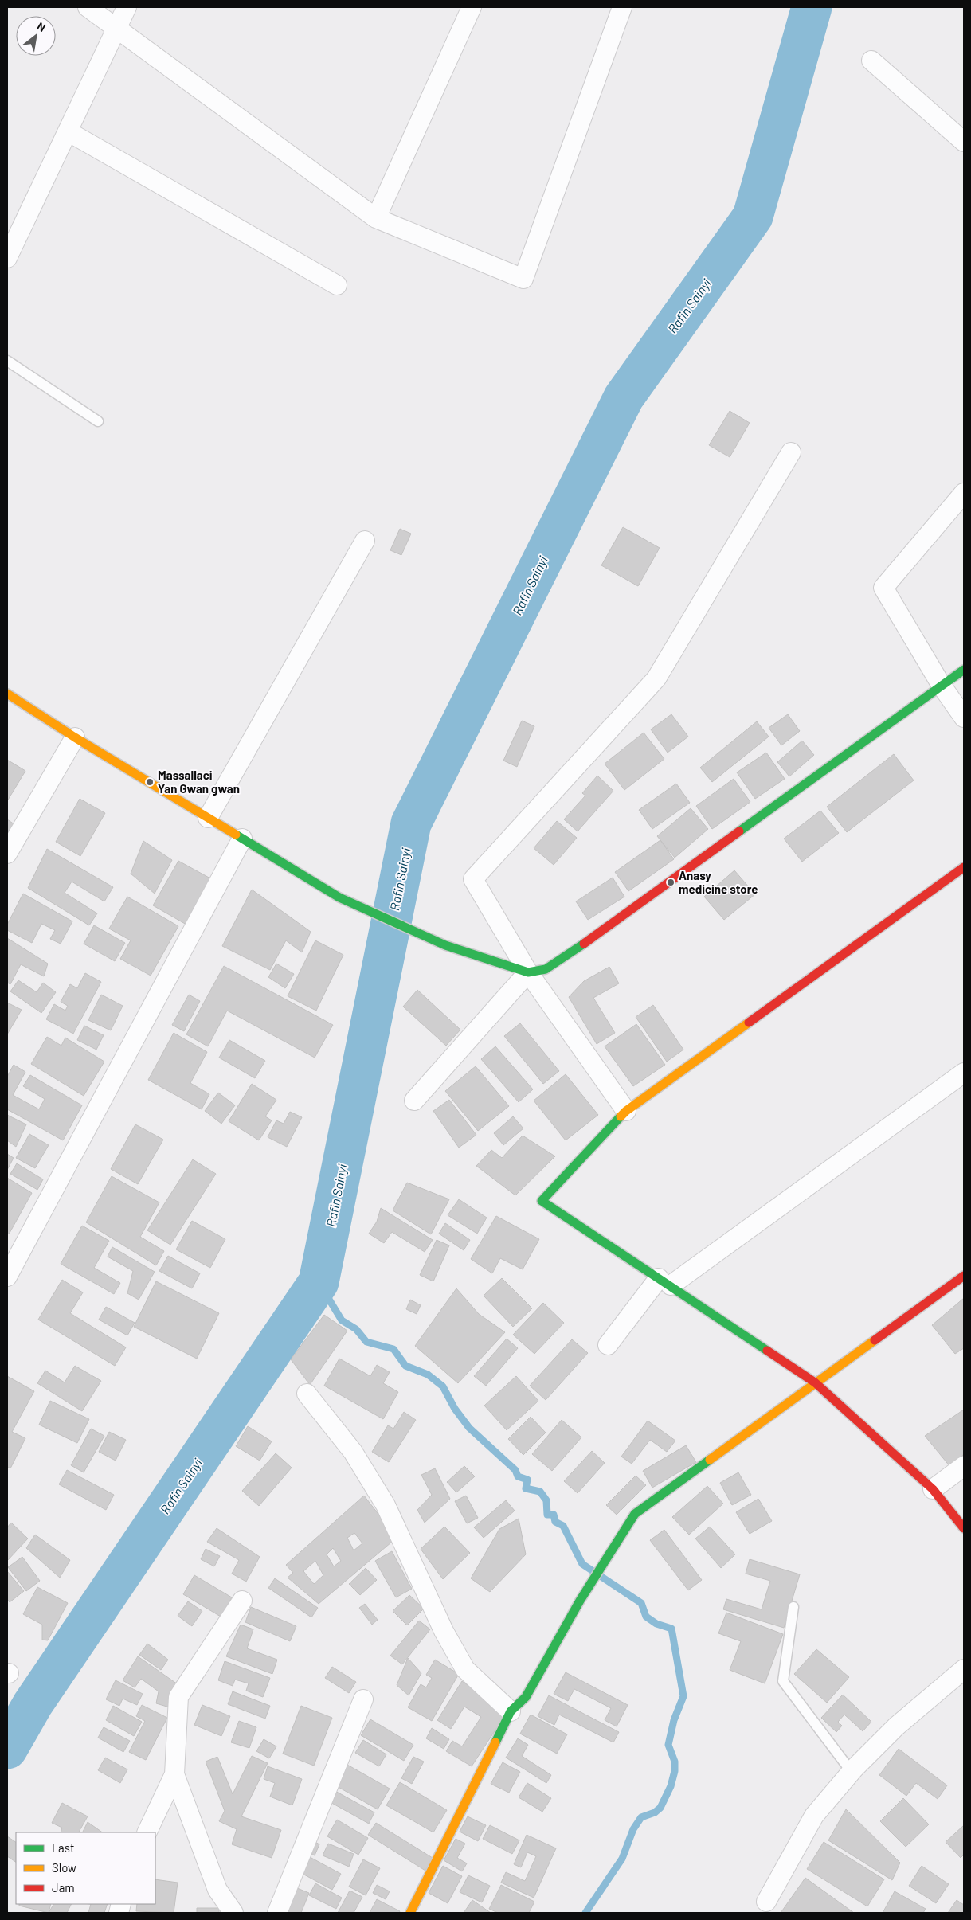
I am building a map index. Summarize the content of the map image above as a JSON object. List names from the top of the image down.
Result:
{
  "water": ["Rafin Sainyi"],
  "places": ["Massallaci Yan Gwan gwan", "Anasy medicine store"],
  "legend": ["Fast", "Slow", "Jam"],
  "north": "top right"
}
